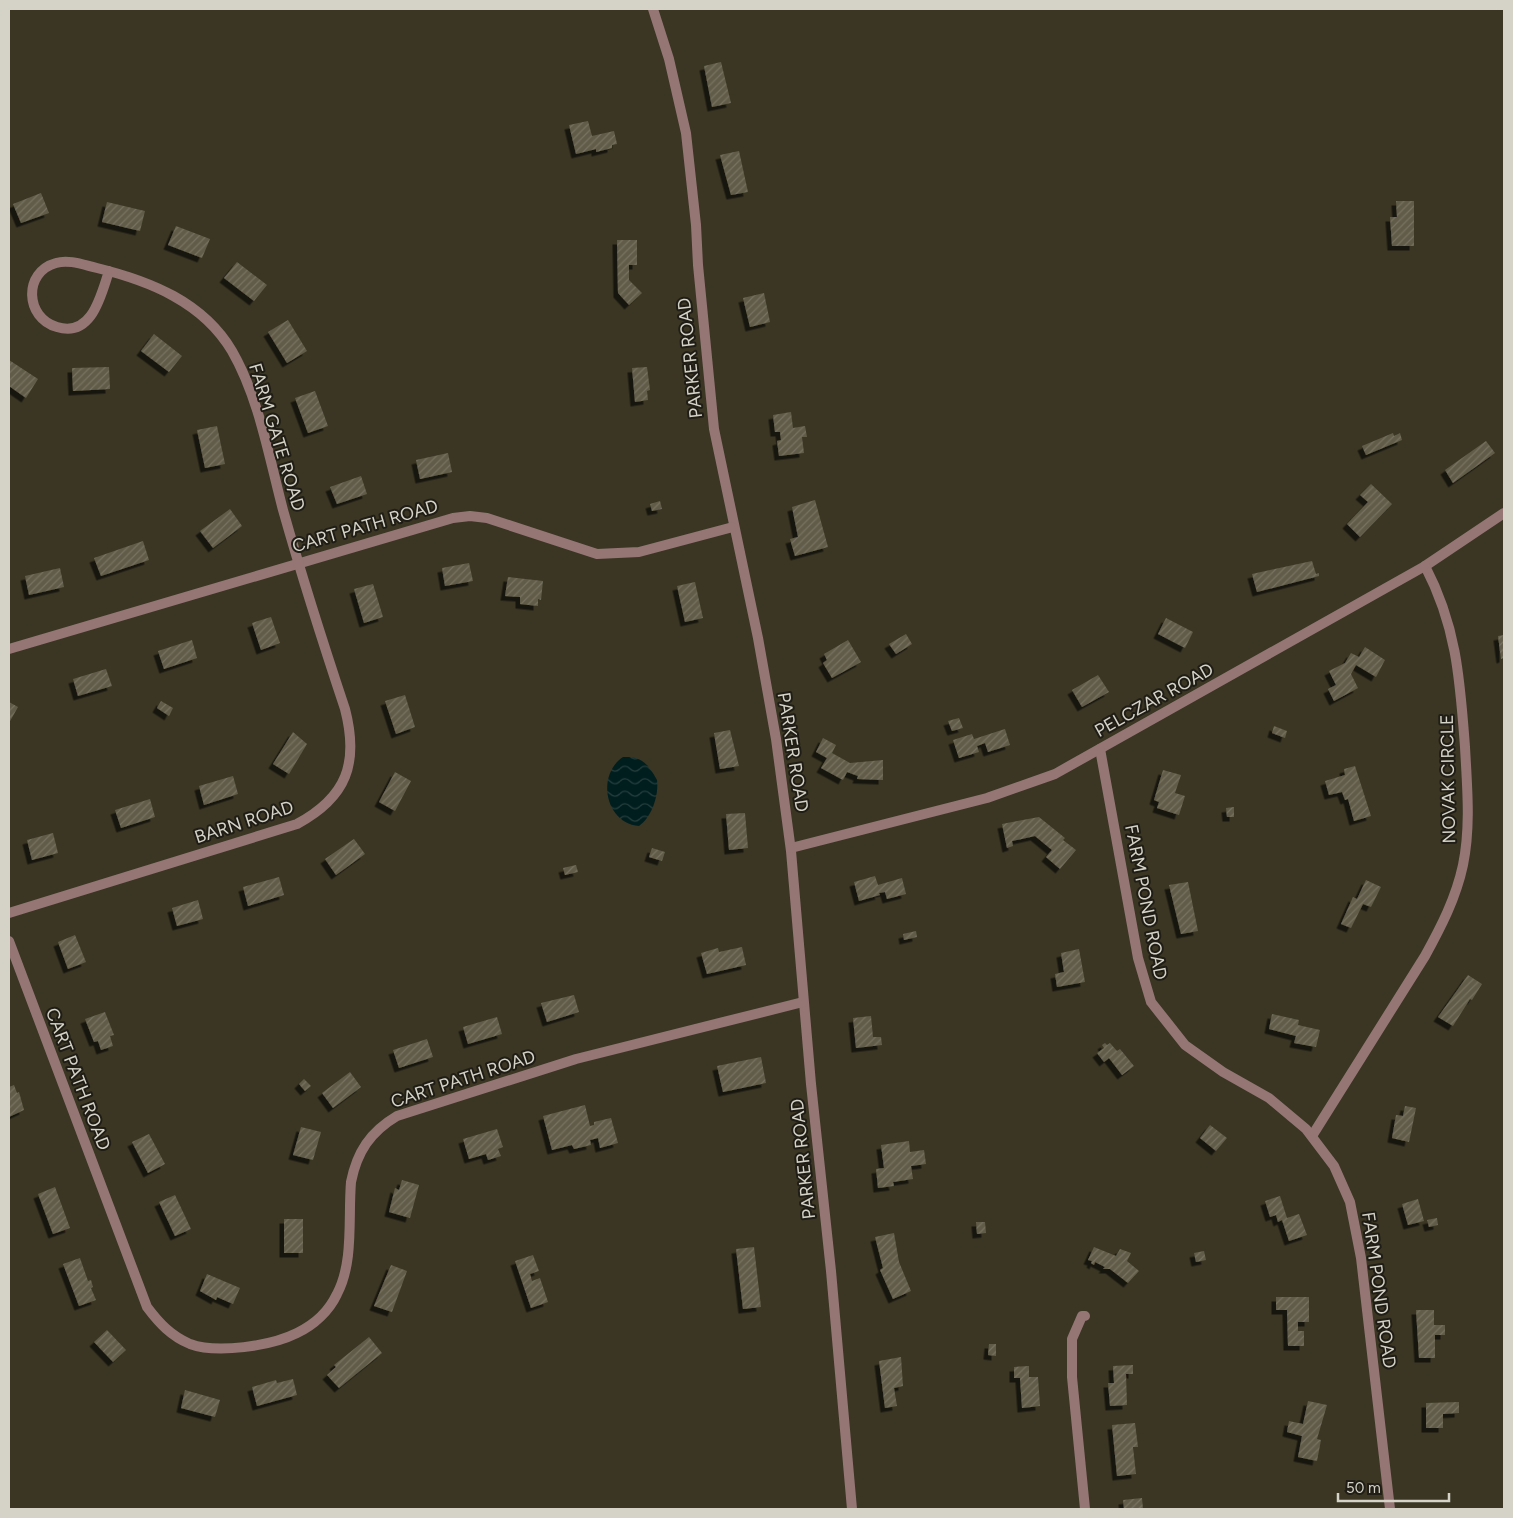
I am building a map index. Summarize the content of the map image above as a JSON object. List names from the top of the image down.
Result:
{
  "streets": {
    "street": [
      "PARKER ROAD",
      "FARM GATE ROAD",
      "CART PATH ROAD",
      "PELCZAR ROAD",
      "NOVAK CIRCLE",
      "BARN ROAD",
      "FARM POND ROAD"
    ]
  },
  "crossings": [
    ["PARKER ROAD", "CART PATH ROAD"],
    ["PARKER ROAD", "PELCZAR ROAD"],
    ["FARM GATE ROAD", "CART PATH ROAD"],
    ["FARM GATE ROAD", "BARN ROAD"],
    ["CART PATH ROAD", "BARN ROAD"],
    ["PELCZAR ROAD", "NOVAK CIRCLE"],
    ["PELCZAR ROAD", "FARM POND ROAD"],
    ["NOVAK CIRCLE", "FARM POND ROAD"]
  ],
  "scale_bar": "50 m"
}
